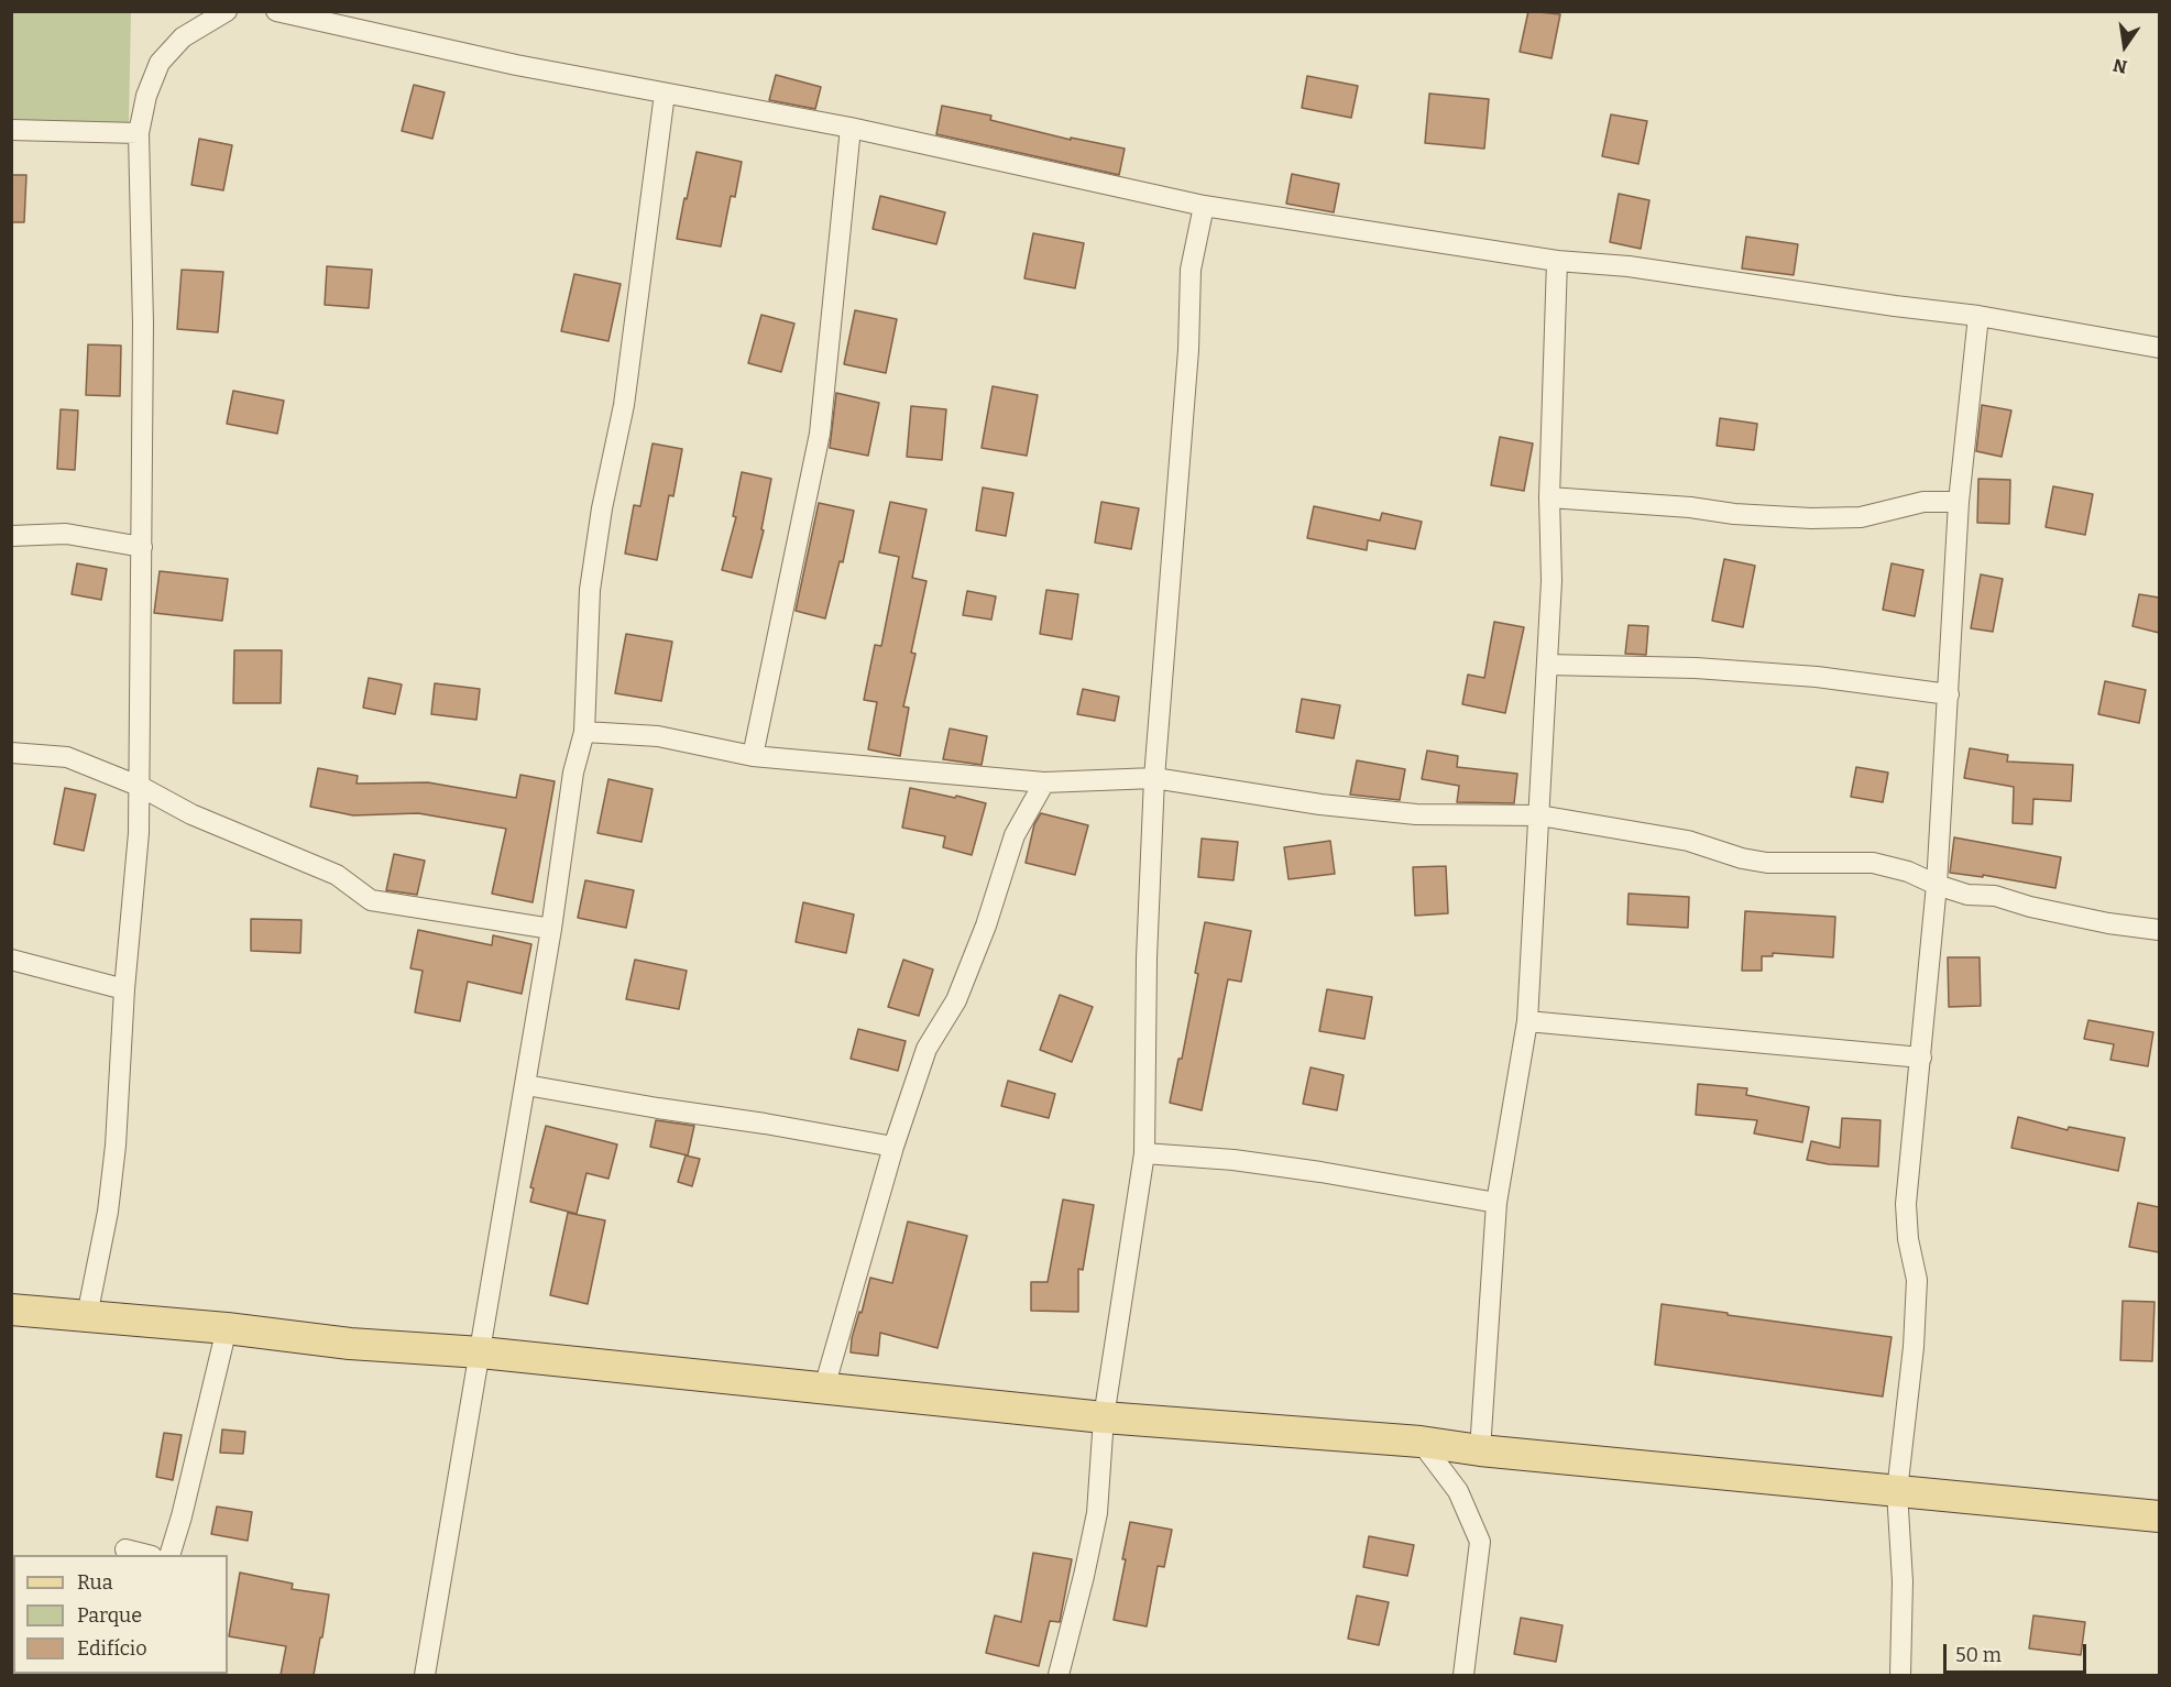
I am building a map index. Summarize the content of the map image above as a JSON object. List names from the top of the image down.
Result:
{
  "legend": ["Rua", "Parque", "Edifício"],
  "scale_bar": "50 m",
  "north": "bottom"
}
